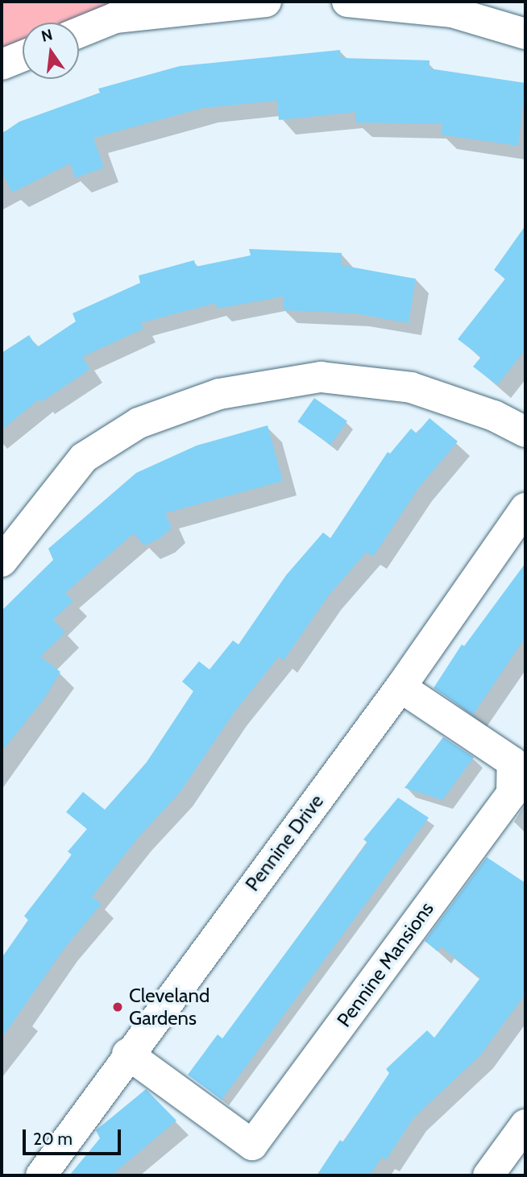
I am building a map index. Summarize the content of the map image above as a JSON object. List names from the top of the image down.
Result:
{
  "streets": {
    "street": ["Pennine Drive", "Pennine Mansions"]
  },
  "crossings": [
    ["Pennine Drive", "Pennine Mansions"]
  ],
  "places": ["Cleveland Gardens"],
  "scale_bar": "20 m",
  "north": "top"
}
